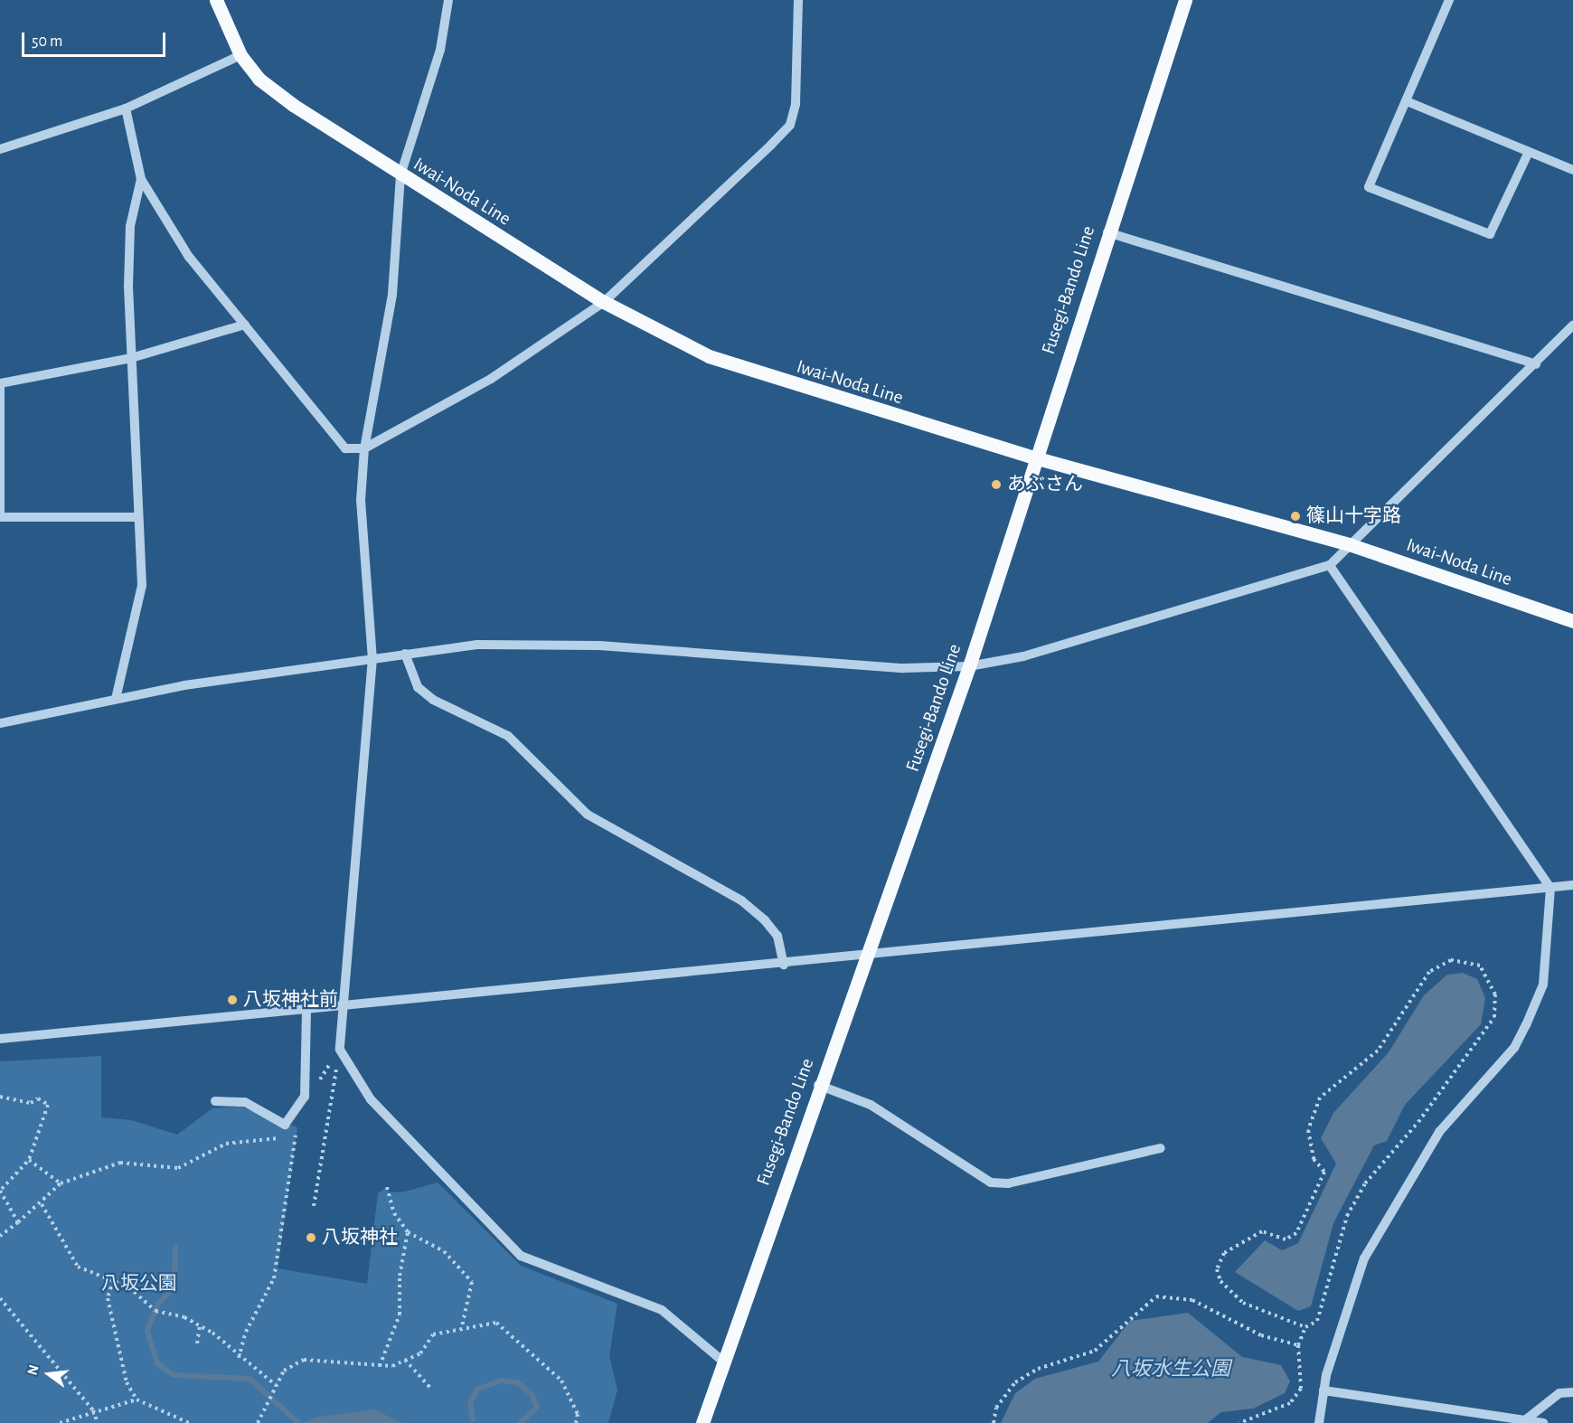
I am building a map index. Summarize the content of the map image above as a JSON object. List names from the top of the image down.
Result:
{
  "streets": {
    "main road": ["Iwai-Noda Line", "Fusegi-Bando Line"]
  },
  "crossings": [
    ["Iwai-Noda Line", "Fusegi-Bando Line"]
  ],
  "water": ["八坂水生公園"],
  "parks": ["八坂公園"],
  "places": [
    "あぶさん",
    "篠山十字路",
    "八坂神社前",
    "八坂神社"
  ],
  "scale_bar": "50 m",
  "north": "left"
}
